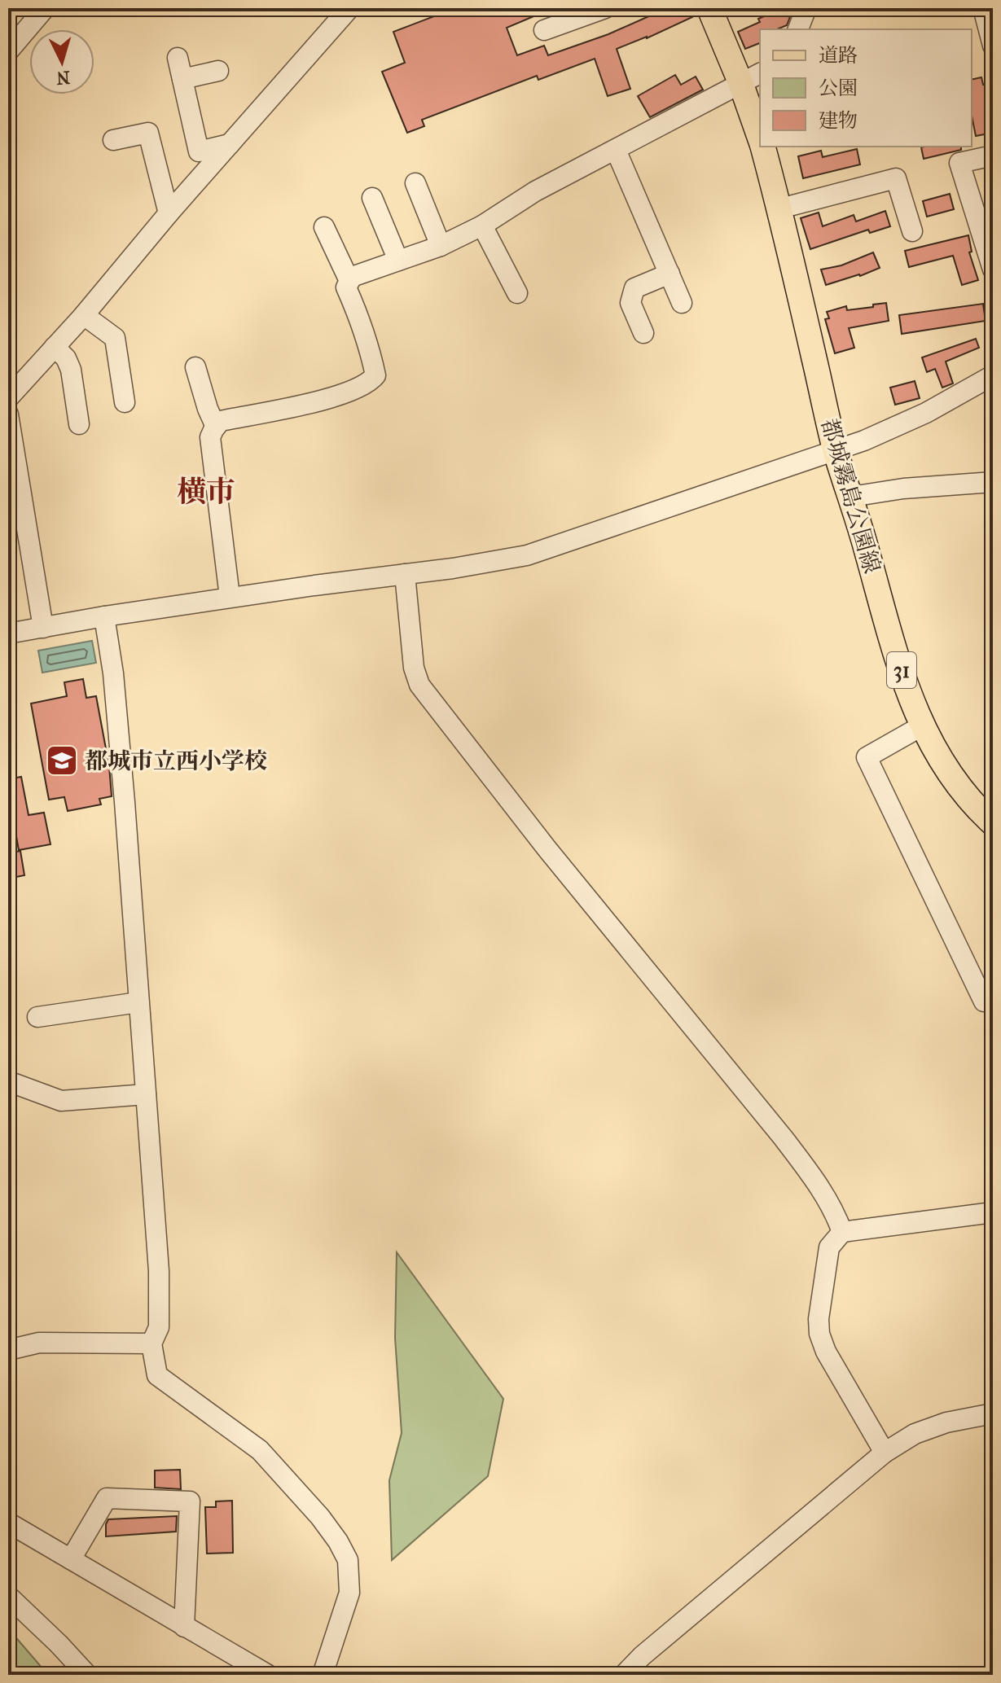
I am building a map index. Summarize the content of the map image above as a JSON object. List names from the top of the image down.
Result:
{
  "streets": {
    "main road": ["都城霧島公園線", "31"]
  },
  "districts": ["横市"],
  "places": {
    "school or university": ["都城市立西小学校"]
  },
  "legend": ["道路", "公園", "建物"],
  "north": "bottom"
}
